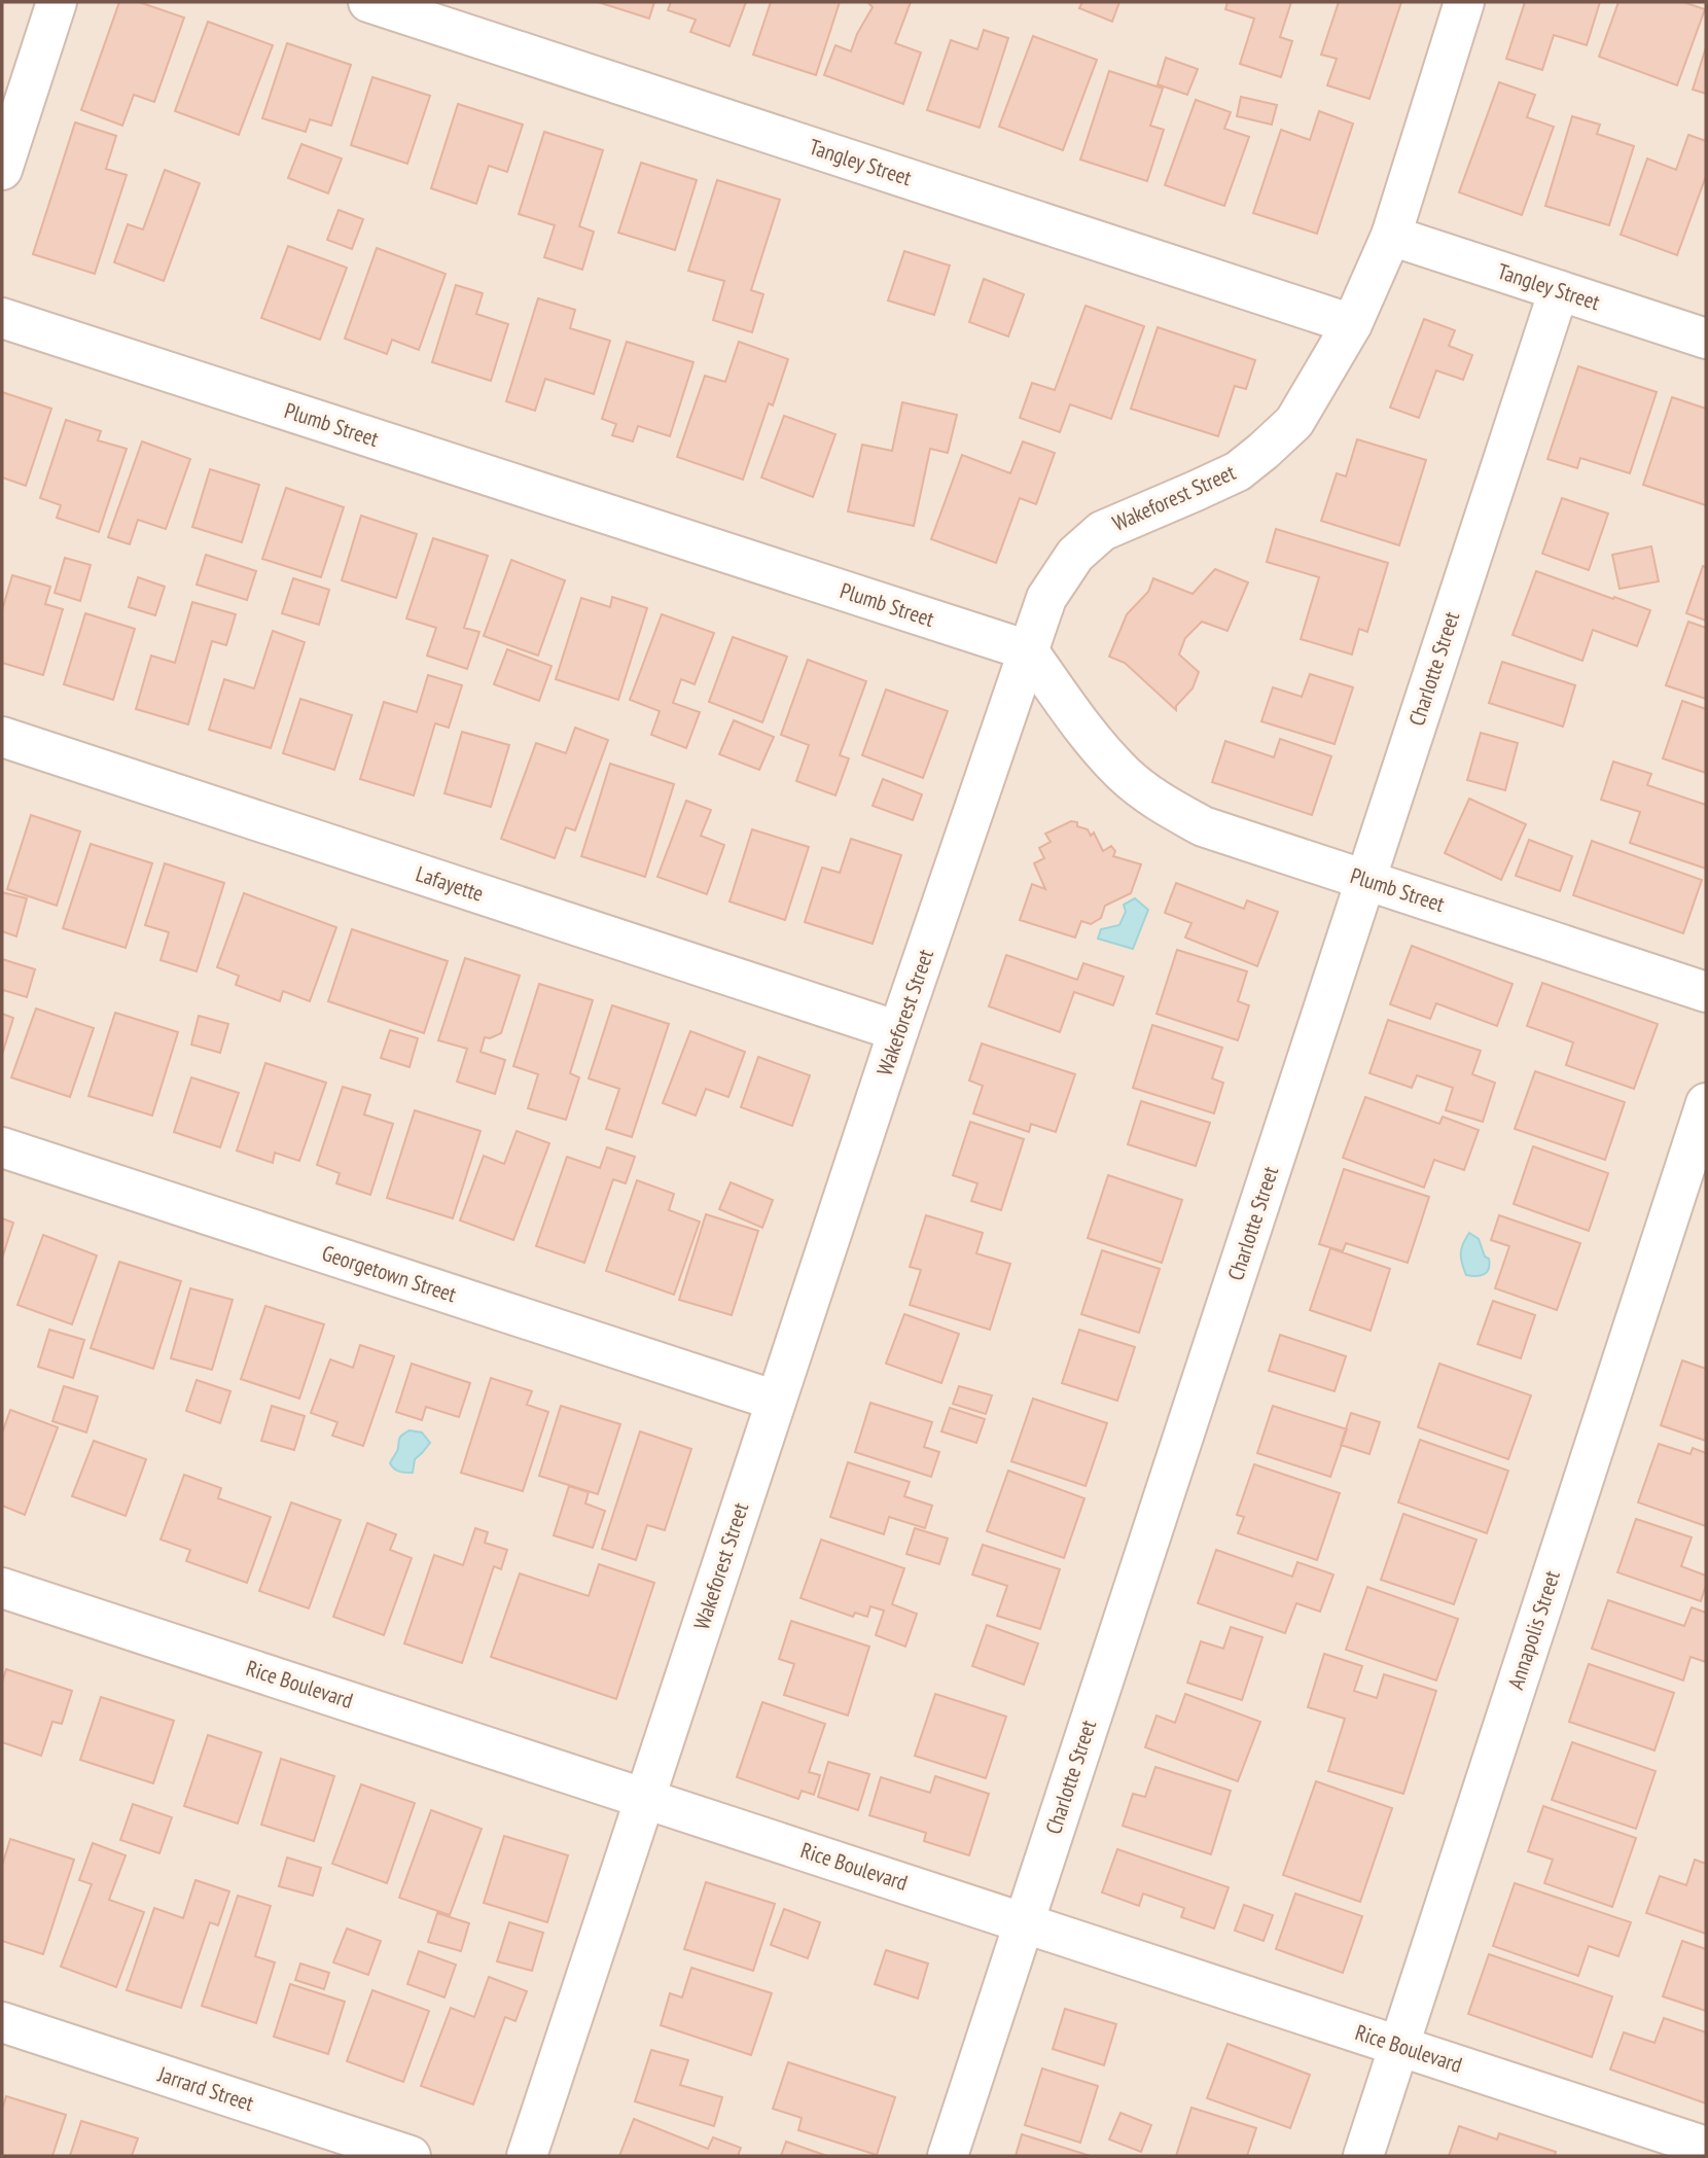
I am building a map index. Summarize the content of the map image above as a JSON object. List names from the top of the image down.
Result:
{
  "streets": {
    "street": [
      "Tangley Street",
      "Plumb Street",
      "Wakeforest Street",
      "Charlotte Street",
      "Lafayette",
      "Georgetown Street",
      "Annapolis Street",
      "Rice Boulevard",
      "Jarrard Street"
    ]
  },
  "crossings": [
    ["Tangley Street", "Wakeforest Street"],
    ["Tangley Street", "Charlotte Street"],
    ["Plumb Street", "Wakeforest Street"],
    ["Plumb Street", "Charlotte Street"],
    ["Wakeforest Street", "Lafayette"],
    ["Wakeforest Street", "Georgetown Street"],
    ["Wakeforest Street", "Rice Boulevard"],
    ["Charlotte Street", "Rice Boulevard"],
    ["Annapolis Street", "Rice Boulevard"]
  ]
}
